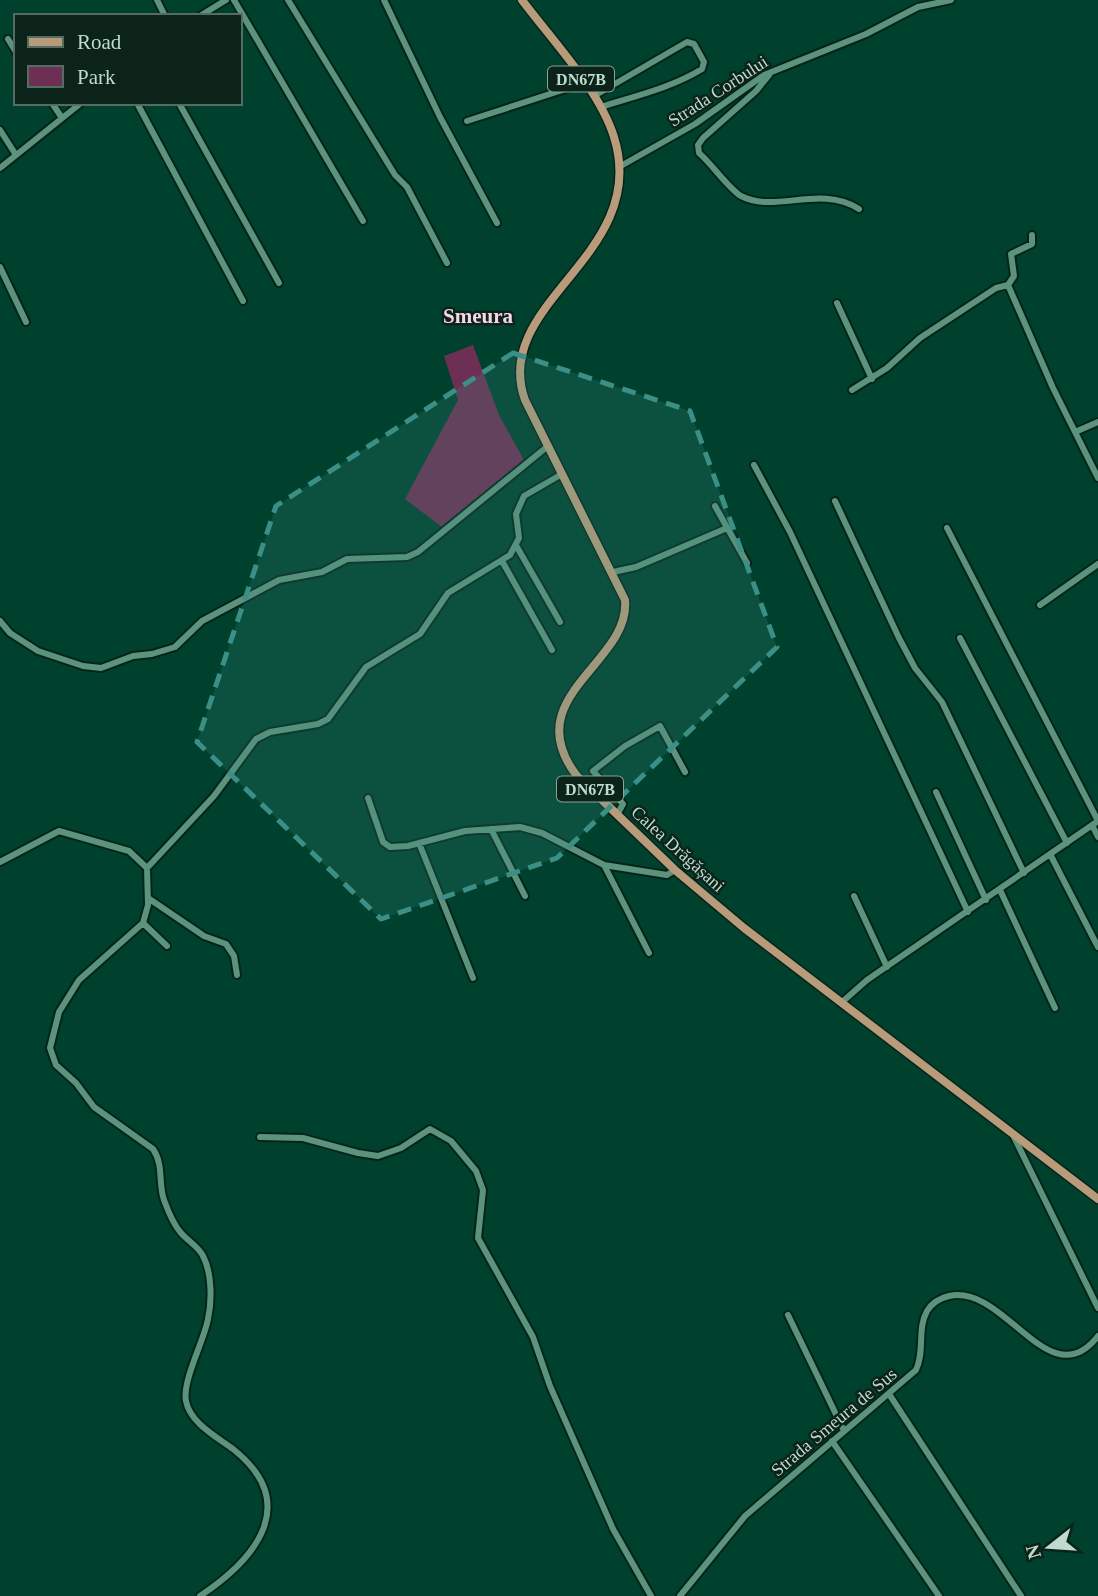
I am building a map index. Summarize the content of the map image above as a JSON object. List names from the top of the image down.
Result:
{
  "streets": {
    "main road": ["DN67B", "Calea Drăgășani"],
    "street": ["Strada Corbului", "Strada Smeura de Sus"]
  },
  "crossings": [
    ["DN67B", "Strada Corbului"],
    ["DN67B", "Calea Drăgășani"],
    ["Strada Corbului", "Calea Drăgășani"]
  ],
  "districts": ["Smeura"],
  "legend": ["Road", "Park"],
  "north": "left"
}
